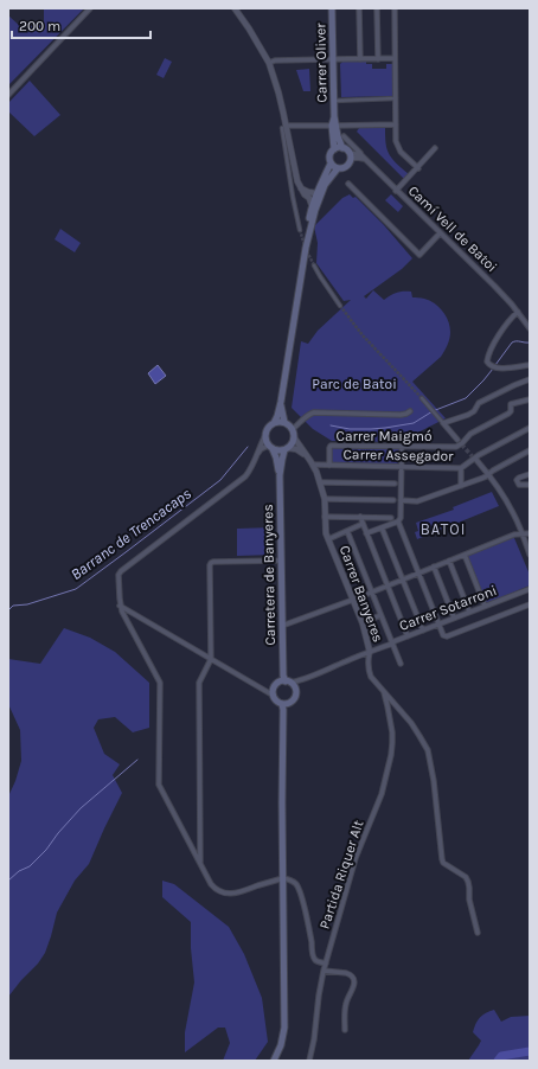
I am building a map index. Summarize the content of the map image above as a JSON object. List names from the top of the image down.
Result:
{
  "streets": {
    "main road": ["Carrer Oliver", "Carretera de Banyeres"],
    "street": [
      "Camí Vell de Batoi",
      "Carrer Maigmó",
      "Carrer Assegador",
      "Carrer Banyeres",
      "Carrer Sotarroni",
      "Partida Riquer Alt"
    ]
  },
  "crossings": [
    ["Carrer Maigmó", "Carrer Assegador"],
    ["Carrer Assegador", "Carrer Banyeres"],
    ["Carretera de Banyeres", "Carrer Banyeres"],
    ["Carretera de Banyeres", "Carrer Sotarroni"],
    ["Carrer Banyeres", "Carrer Sotarroni"],
    ["Carrer Banyeres", "Partida Riquer Alt"]
  ],
  "districts": ["BATOI"],
  "water": ["Barranc de Trencacaps"],
  "parks": ["Parc de Batoi"],
  "scale_bar": "200 m"
}
